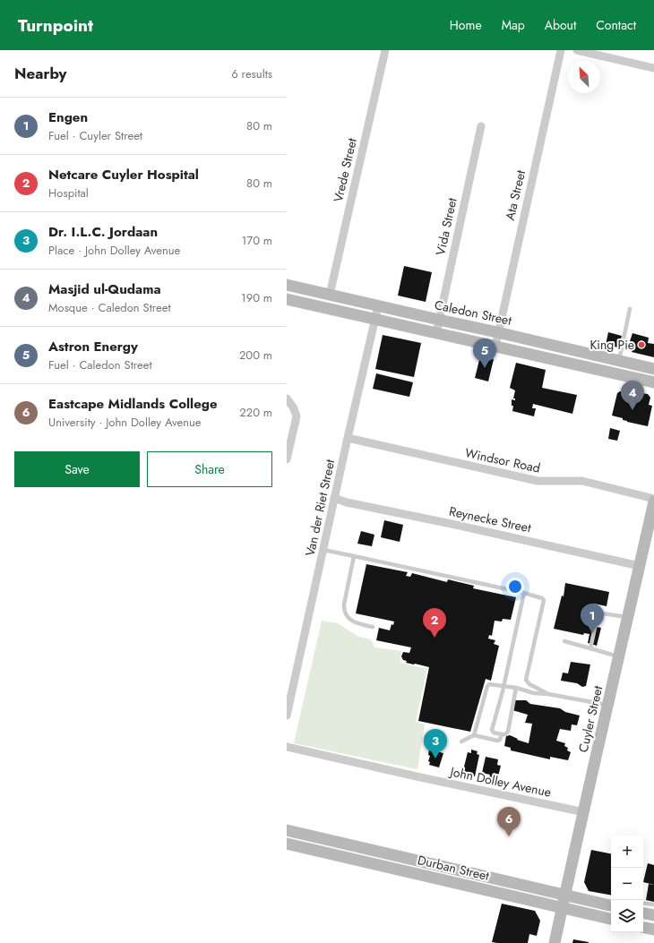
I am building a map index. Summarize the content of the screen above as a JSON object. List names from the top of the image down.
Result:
{
  "streets": {
    "main road": ["Caledon Street", "Cuyler Street", "Durban Street"],
    "street": [
      "Vrede Street",
      "Ata Street",
      "Vida Street",
      "Windsor Road",
      "Van der Riet Street",
      "Reynecke Street",
      "John Dolley Avenue"
    ]
  },
  "crossings": [
    ["Vrede Street", "Caledon Street"],
    ["Ata Street", "Caledon Street"],
    ["Vida Street", "Caledon Street"],
    ["Caledon Street", "Van der Riet Street"],
    ["Windsor Road", "Van der Riet Street"],
    ["Van der Riet Street", "Reynecke Street"],
    ["Reynecke Street", "Cuyler Street"],
    ["Cuyler Street", "John Dolley Avenue"],
    ["Cuyler Street", "Durban Street"]
  ],
  "places": ["King Pie"],
  "north": "top left",
  "page": {
    "header": "Turnpoint",
    "nav": [
      "Home",
      "Map",
      "About",
      "Contact"
    ],
    "heading": ["Nearby", "6 results"],
    "list": [
      {
        "mark": "1",
        "name": "Engen",
        "note": "Fuel · Cuyler Street",
        "value": "80 m"
      },
      {
        "mark": "2",
        "name": "Netcare Cuyler Hospital",
        "note": "Hospital",
        "value": "80 m"
      },
      {
        "mark": "3",
        "name": "Dr. I.L.C. Jordaan",
        "note": "Place · John Dolley Avenue",
        "value": "170 m"
      },
      {
        "mark": "4",
        "name": "Masjid ul-Qudama",
        "note": "Mosque · Caledon Street",
        "value": "190 m"
      },
      {
        "mark": "5",
        "name": "Astron Energy",
        "note": "Fuel · Caledon Street",
        "value": "200 m"
      },
      {
        "mark": "6",
        "name": "Eastcape Midlands College",
        "note": "University · John Dolley Avenue",
        "value": "220 m"
      }
    ],
    "pins": [
      "5",
      "4",
      "1",
      "2",
      "3",
      "6"
    ],
    "buttons": ["Save", "Share"],
    "map_buttons": ["+", "−"]
  }
}
